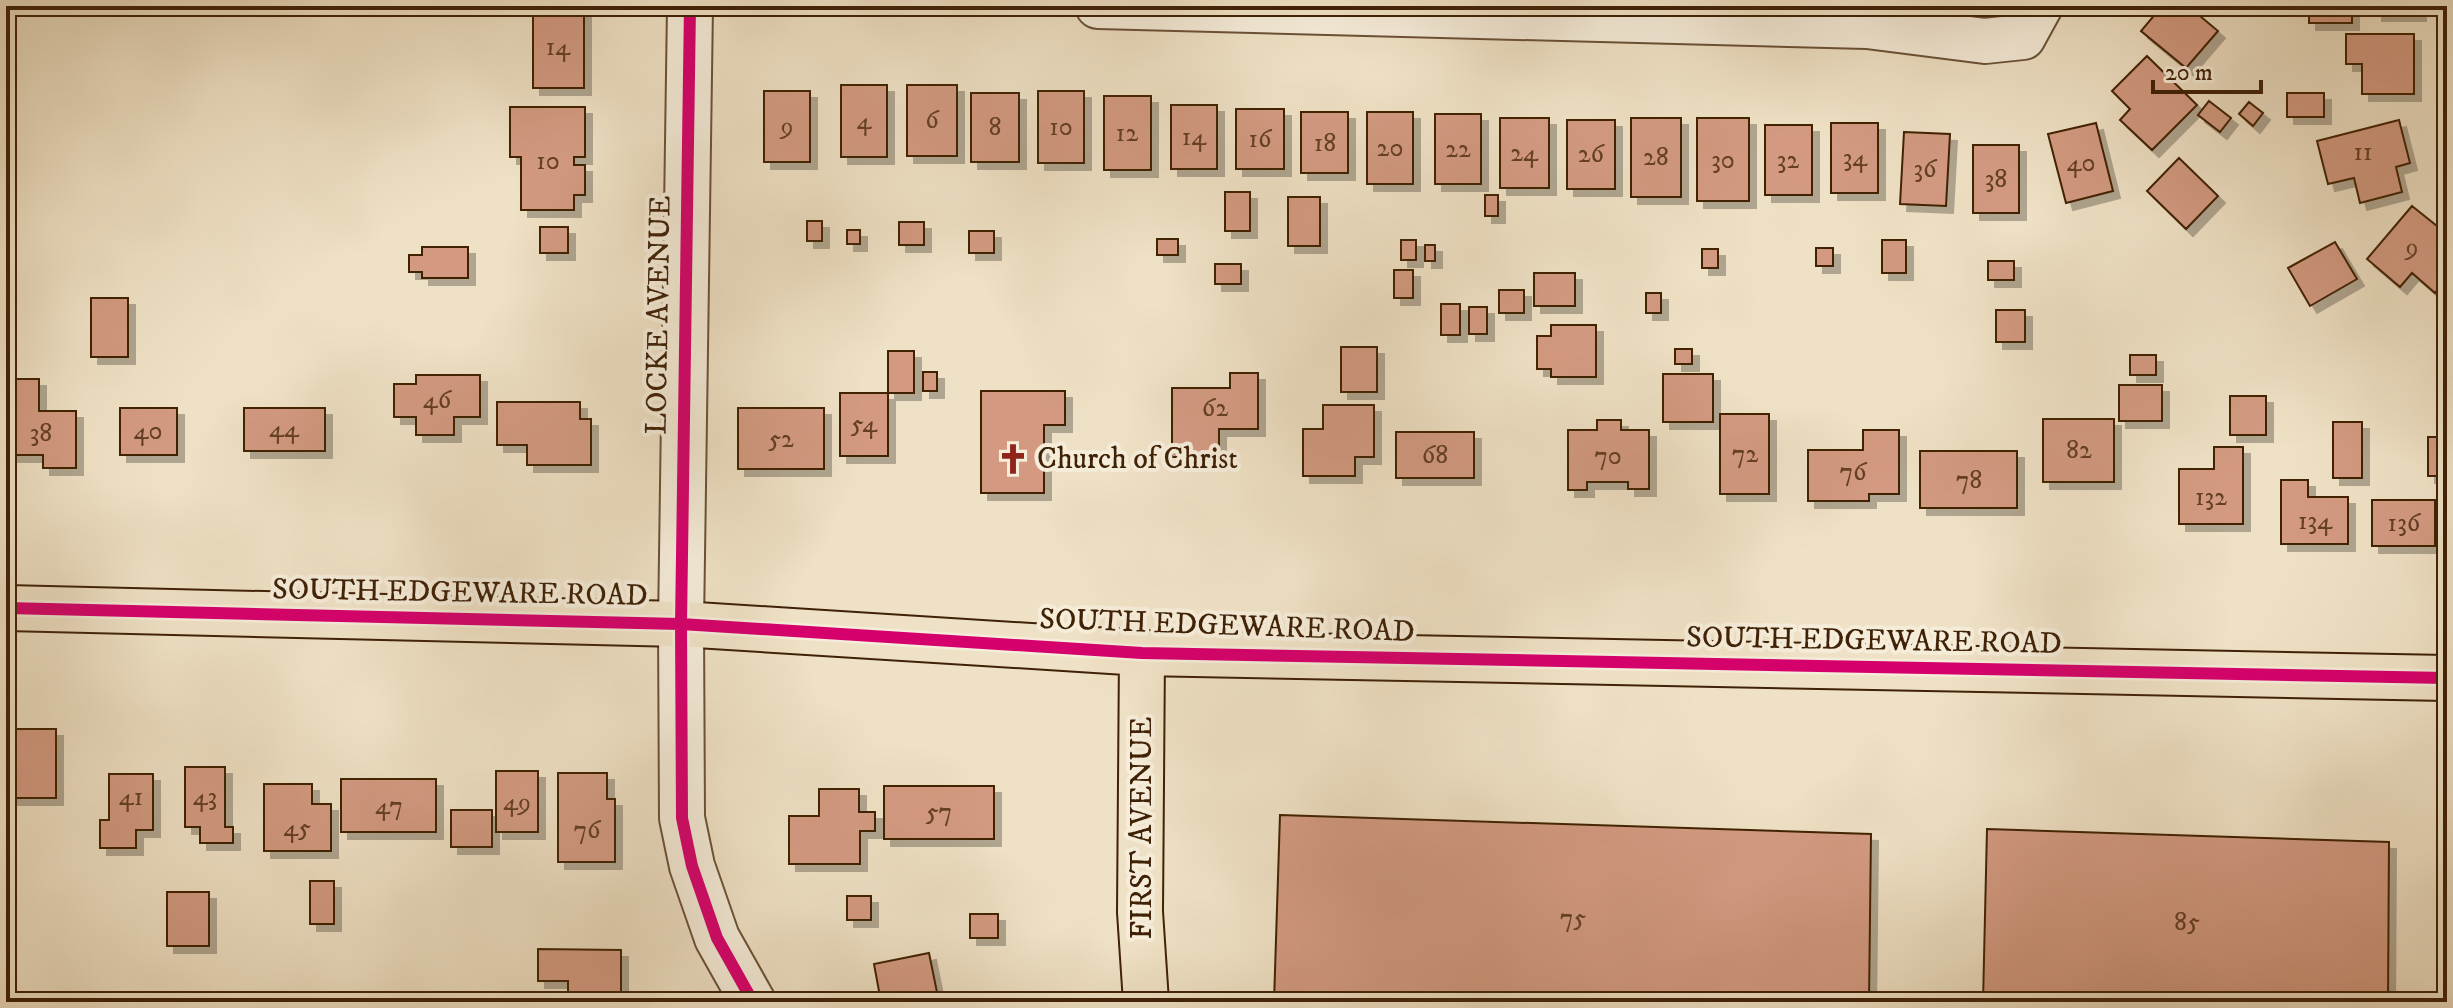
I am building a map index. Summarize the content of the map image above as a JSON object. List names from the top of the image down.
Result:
{
  "streets": {
    "main road": ["SOUTH EDGEWARE ROAD", "FIRST AVENUE"],
    "street": ["LOCKE AVENUE"]
  },
  "crossings": [
    ["LOCKE AVENUE", "SOUTH EDGEWARE ROAD"],
    ["SOUTH EDGEWARE ROAD", "FIRST AVENUE"]
  ],
  "places": {
    "church": ["Church of Christ"]
  },
  "house_numbers": [
    "14",
    "6",
    "4",
    "9",
    "8",
    "10",
    "12",
    "14",
    "16",
    "18",
    "20",
    "22",
    "11",
    "24",
    "26",
    "28",
    "34",
    "30",
    "32",
    "10",
    "40",
    "36",
    "38",
    "9",
    "46",
    "62",
    "54",
    "44",
    "40",
    "38",
    "52",
    "82",
    "72",
    "68",
    "70",
    "76",
    "78",
    "132",
    "134",
    "136",
    "41",
    "43",
    "49",
    "47",
    "57",
    "45",
    "76",
    "75",
    "85"
  ],
  "scale_bar": "20 m"
}
